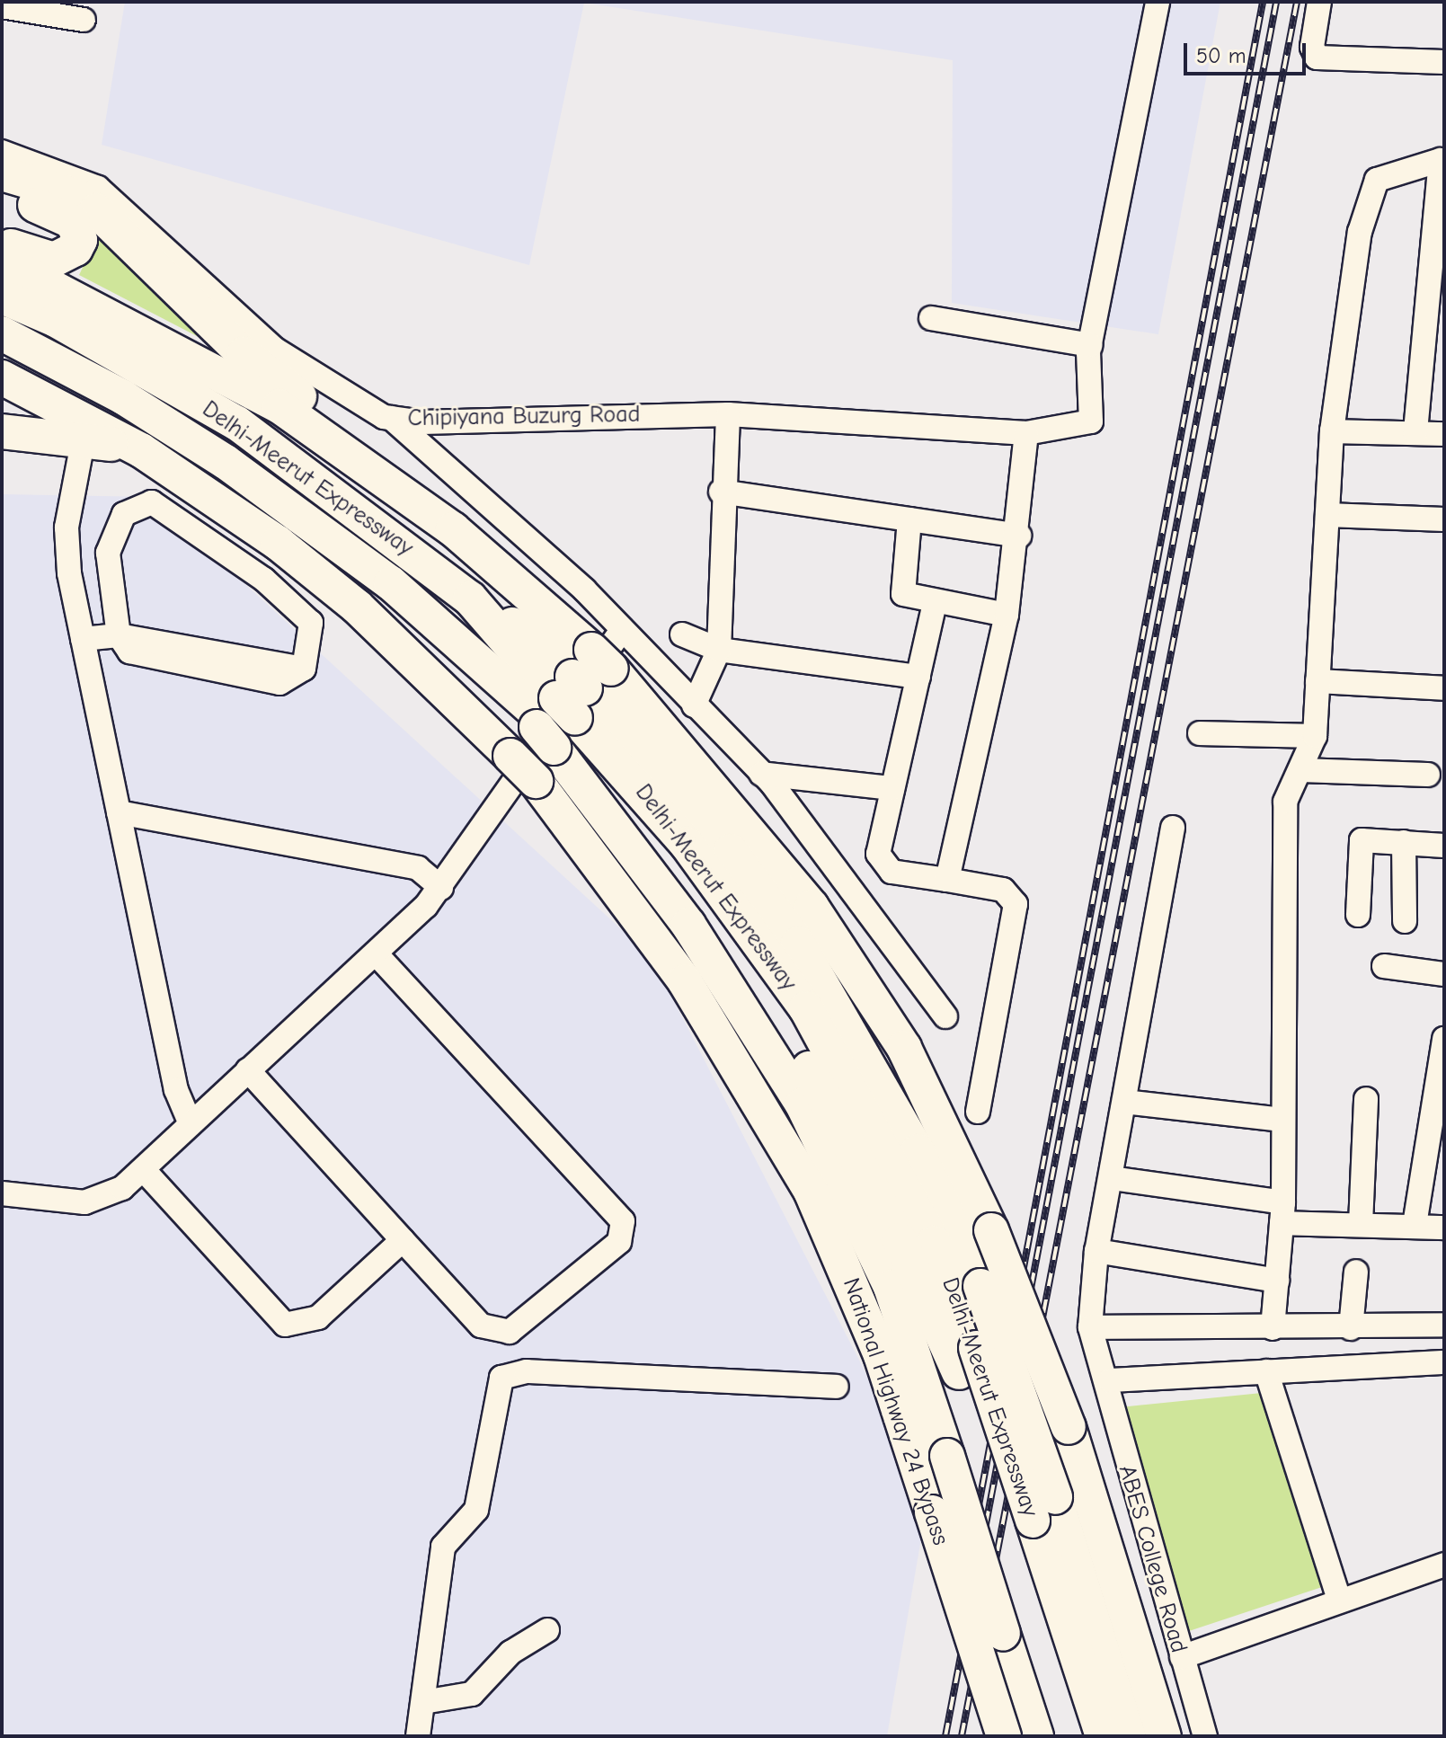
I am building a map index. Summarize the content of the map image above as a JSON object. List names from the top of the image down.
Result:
{
  "streets": {
    "highway": ["Delhi-Meerut Expressway", "National Highway 24 Bypass"],
    "street": ["Chipiyana Buzurg Road", "ABES College Road"]
  },
  "scale_bar": "50 m"
}
